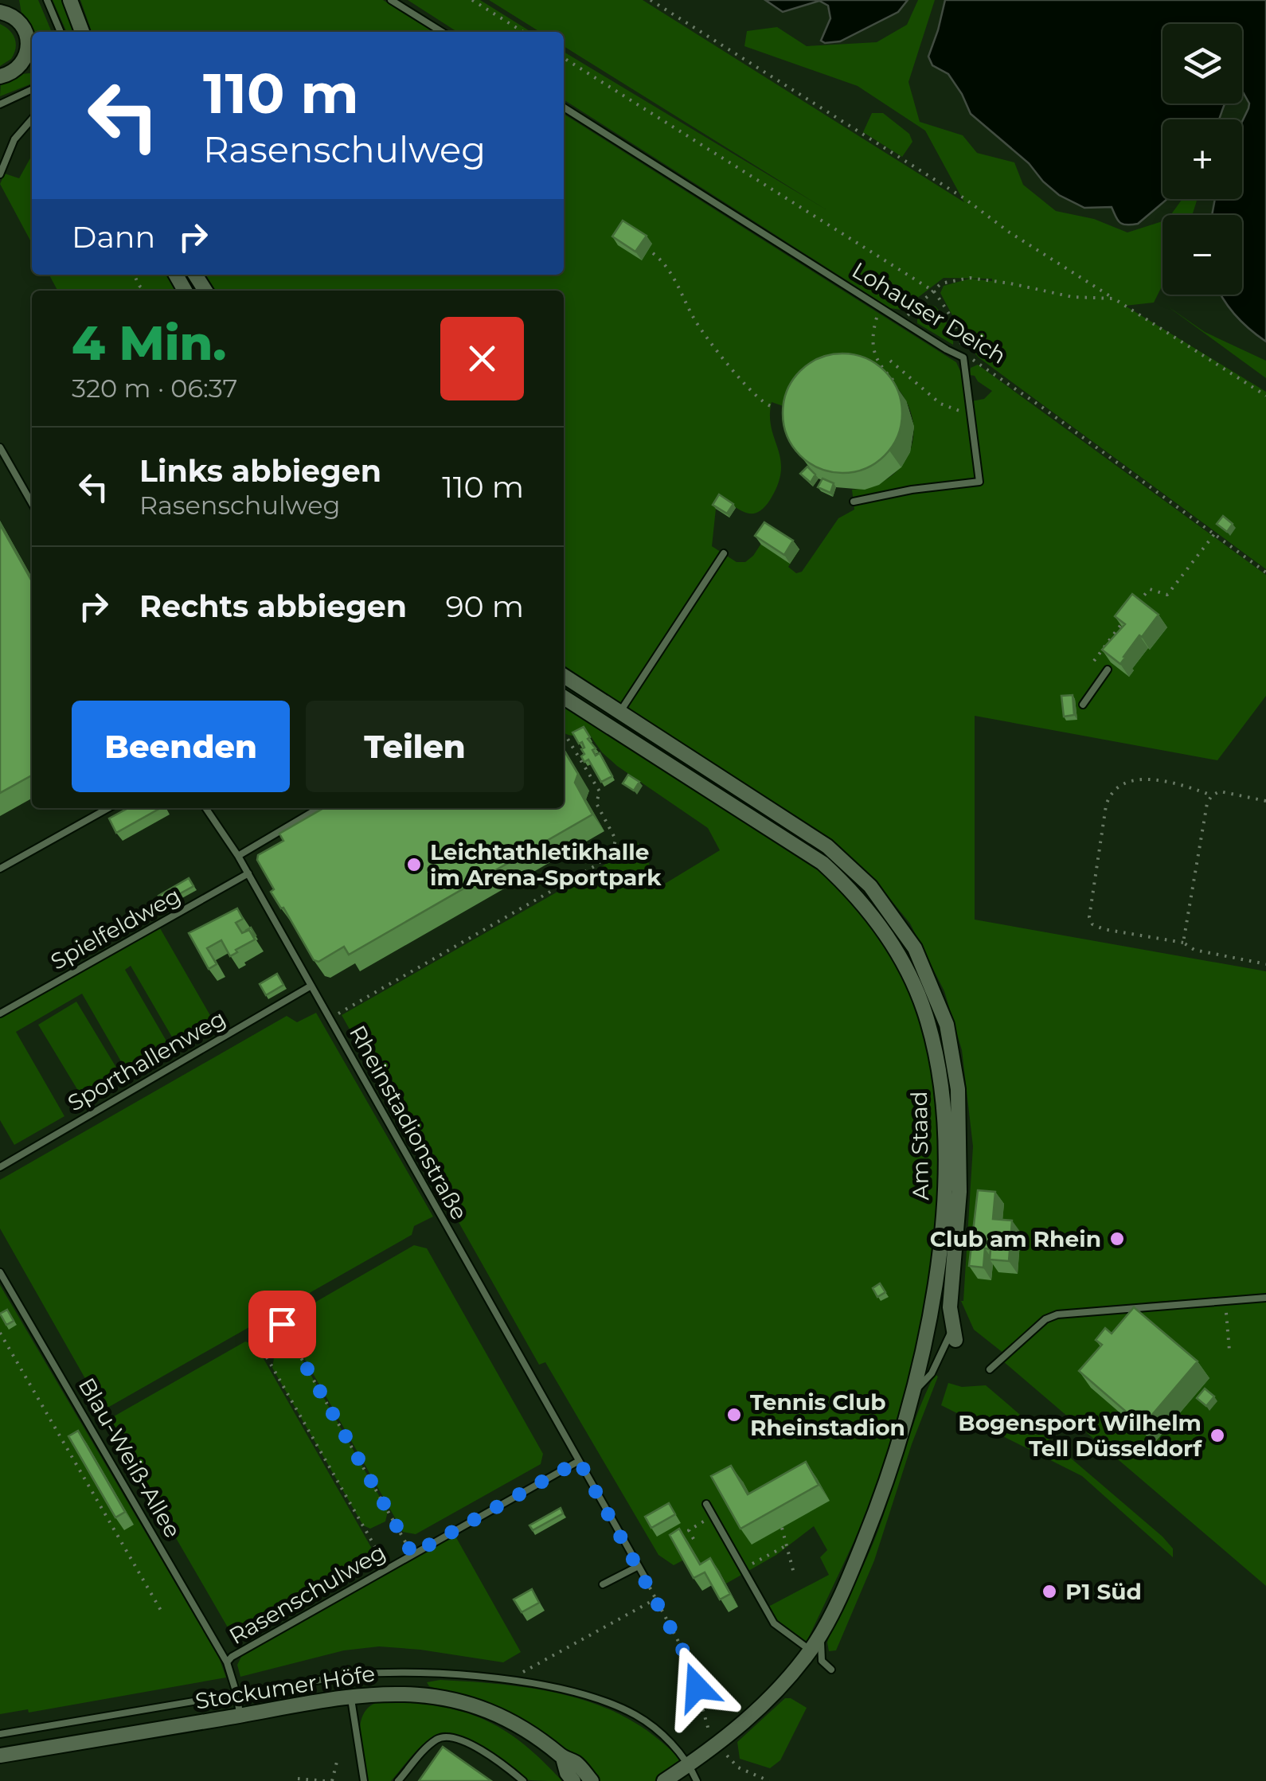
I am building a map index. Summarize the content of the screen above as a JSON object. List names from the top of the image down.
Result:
{
  "streets": {
    "street": ["Am Staad", "Stockumer Höfe"],
    "lane": [
      "Lohauser Deich",
      "Spielfeldweg",
      "Sporthallenweg",
      "Rheinstadionstraße",
      "Blau-Weiß-Allee",
      "Rasenschulweg"
    ]
  },
  "crossings": [
    ["Spielfeldweg", "Rheinstadionstraße"],
    ["Sporthallenweg", "Rheinstadionstraße"],
    ["Rheinstadionstraße", "Rasenschulweg"],
    ["Blau-Weiß-Allee", "Rasenschulweg"],
    ["Rasenschulweg", "Stockumer Höfe"]
  ],
  "places": [
    "Leichtathletikhalle im Arena-Sportpark",
    "Club am Rhein",
    "Tennis Club Rheinstadion",
    "Bogensport Wilhelm Tell Düsseldorf",
    "P1 Süd"
  ],
  "page": {
    "map_buttons": ["+", "−"],
    "turn": ["110 m", "Rasenschulweg"],
    "then": "Dann",
    "heading": ["4 Min.", "320 m · 06:37"],
    "list": [
      {
        "name": "Links abbiegen",
        "note": "Rasenschulweg",
        "value": "110 m"
      },
      {
        "name": "Rechts abbiegen",
        "value": "90 m"
      }
    ],
    "buttons": ["Beenden", "Teilen"]
  }
}
